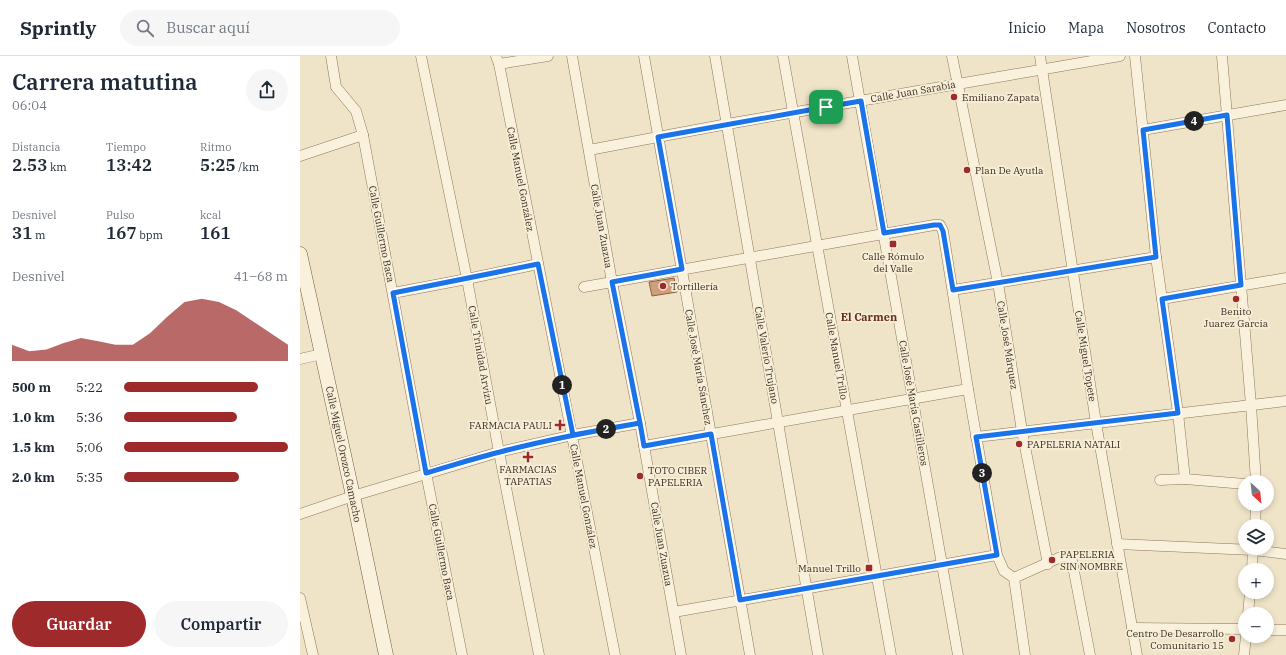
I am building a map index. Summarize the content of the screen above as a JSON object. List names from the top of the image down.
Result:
{
  "streets": {
    "street": [
      "Calle Juan Sarabia",
      "Calle Manuel González",
      "Calle Juan Zuazua",
      "Calle Guillermo Baca",
      "Calle José Márquez",
      "Calle Trinidad Arvizu",
      "Calle Valerio Trujano",
      "Calle Manuel Trillo",
      "Calle Miguel Topete",
      "Calle José María Sánchez",
      "Calle José María Castilleros",
      "Calle Miguel Orozco Camacho"
    ]
  },
  "crossings": [
    ["Calle Juan Sarabia", "Calle Juan Zuazua"],
    ["Calle Juan Sarabia", "Calle José Márquez"],
    ["Calle Juan Sarabia", "Calle Valerio Trujano"],
    ["Calle Juan Sarabia", "Calle Manuel Trillo"],
    ["Calle Juan Sarabia", "Calle Miguel Topete"],
    ["Calle Juan Sarabia", "Calle José María Sánchez"],
    ["Calle Juan Sarabia", "Calle José María Castilleros"]
  ],
  "districts": ["El Carmen"],
  "places": {
    "other": [
      "Emiliano Zapata",
      "Plan De Ayutla",
      "Tortillería",
      "Benito Juarez Garcia",
      "PAPELERIA NATALI",
      "TOTO CIBER PAPELERIA",
      "PAPELERIA SIN NOMBRE",
      "Centro De Desarrollo Comunitario 15"
    ],
    "transit": ["Calle Rómulo del Valle", "Manuel Trillo"],
    "health": ["FARMACIA PAULI", "FARMACIAS TAPATIAS"]
  },
  "north": "bottom right",
  "page": {
    "header": "Sprintly",
    "search": "Buscar aquí",
    "nav": [
      "Inicio",
      "Mapa",
      "Nosotros",
      "Contacto"
    ],
    "heading": ["Carrera matutina", "06:04"],
    "pins": [
      "4",
      "1",
      "2",
      "3"
    ],
    "stats": [
      ["Distancia", "2.53 km"],
      ["Tiempo", "13:42"],
      ["Ritmo", "5:25 /km"],
      ["Desnivel", "31 m"],
      ["Pulso", "167 bpm"],
      ["kcal", "161"]
    ],
    "chart": ["Desnivel", "41–68 m"],
    "list": [
      {
        "name": "500 m",
        "note": "5:22"
      },
      {
        "name": "1.0 km",
        "note": "5:36"
      },
      {
        "name": "1.5 km",
        "note": "5:06"
      },
      {
        "name": "2.0 km",
        "note": "5:35"
      }
    ],
    "map_buttons": ["+", "−"],
    "buttons": ["Guardar", "Compartir"]
  }
}
